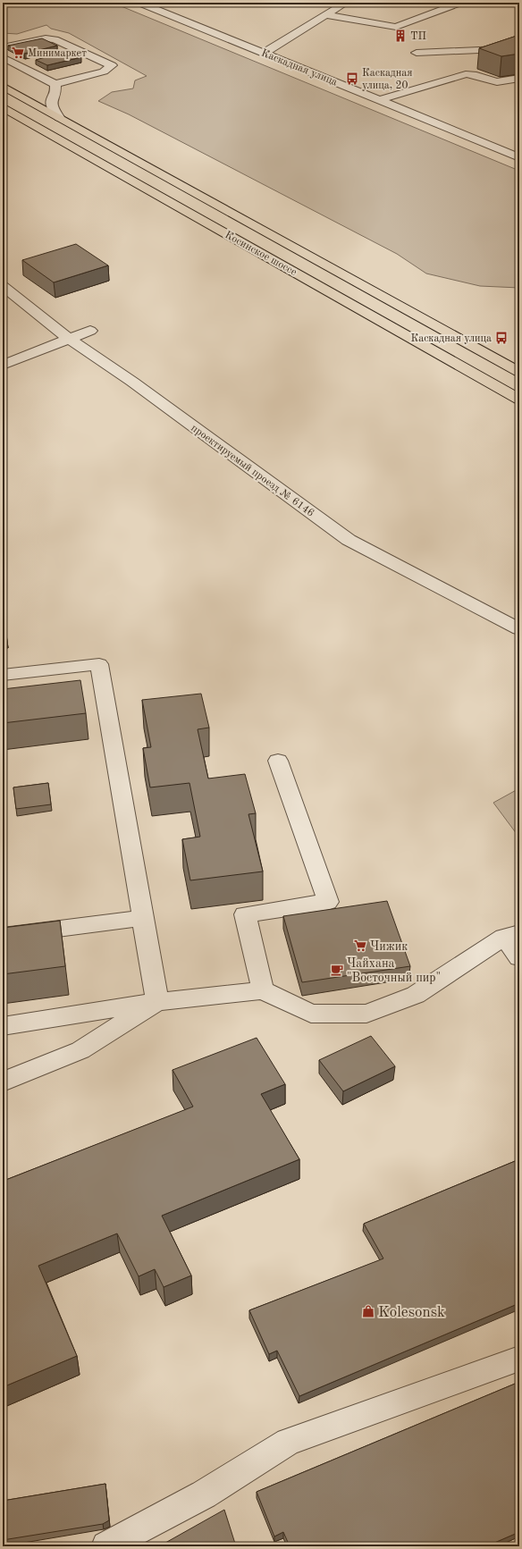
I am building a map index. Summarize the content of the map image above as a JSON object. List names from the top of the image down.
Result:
{
  "streets": {
    "highway": ["Косинское шоссе"],
    "street": ["Каскадная улица", "проектируемый проезд № 6146"]
  },
  "places": {
    "building": ["ТП"],
    "supermarket": ["Минимаркет", "Чижик"],
    "bus stop": ["Каскадная улица, 20", "Каскадная улица"],
    "cafe": ["Чайхана \"Восточный пир\""],
    "shop": ["Kolesonsk"]
  }
}
